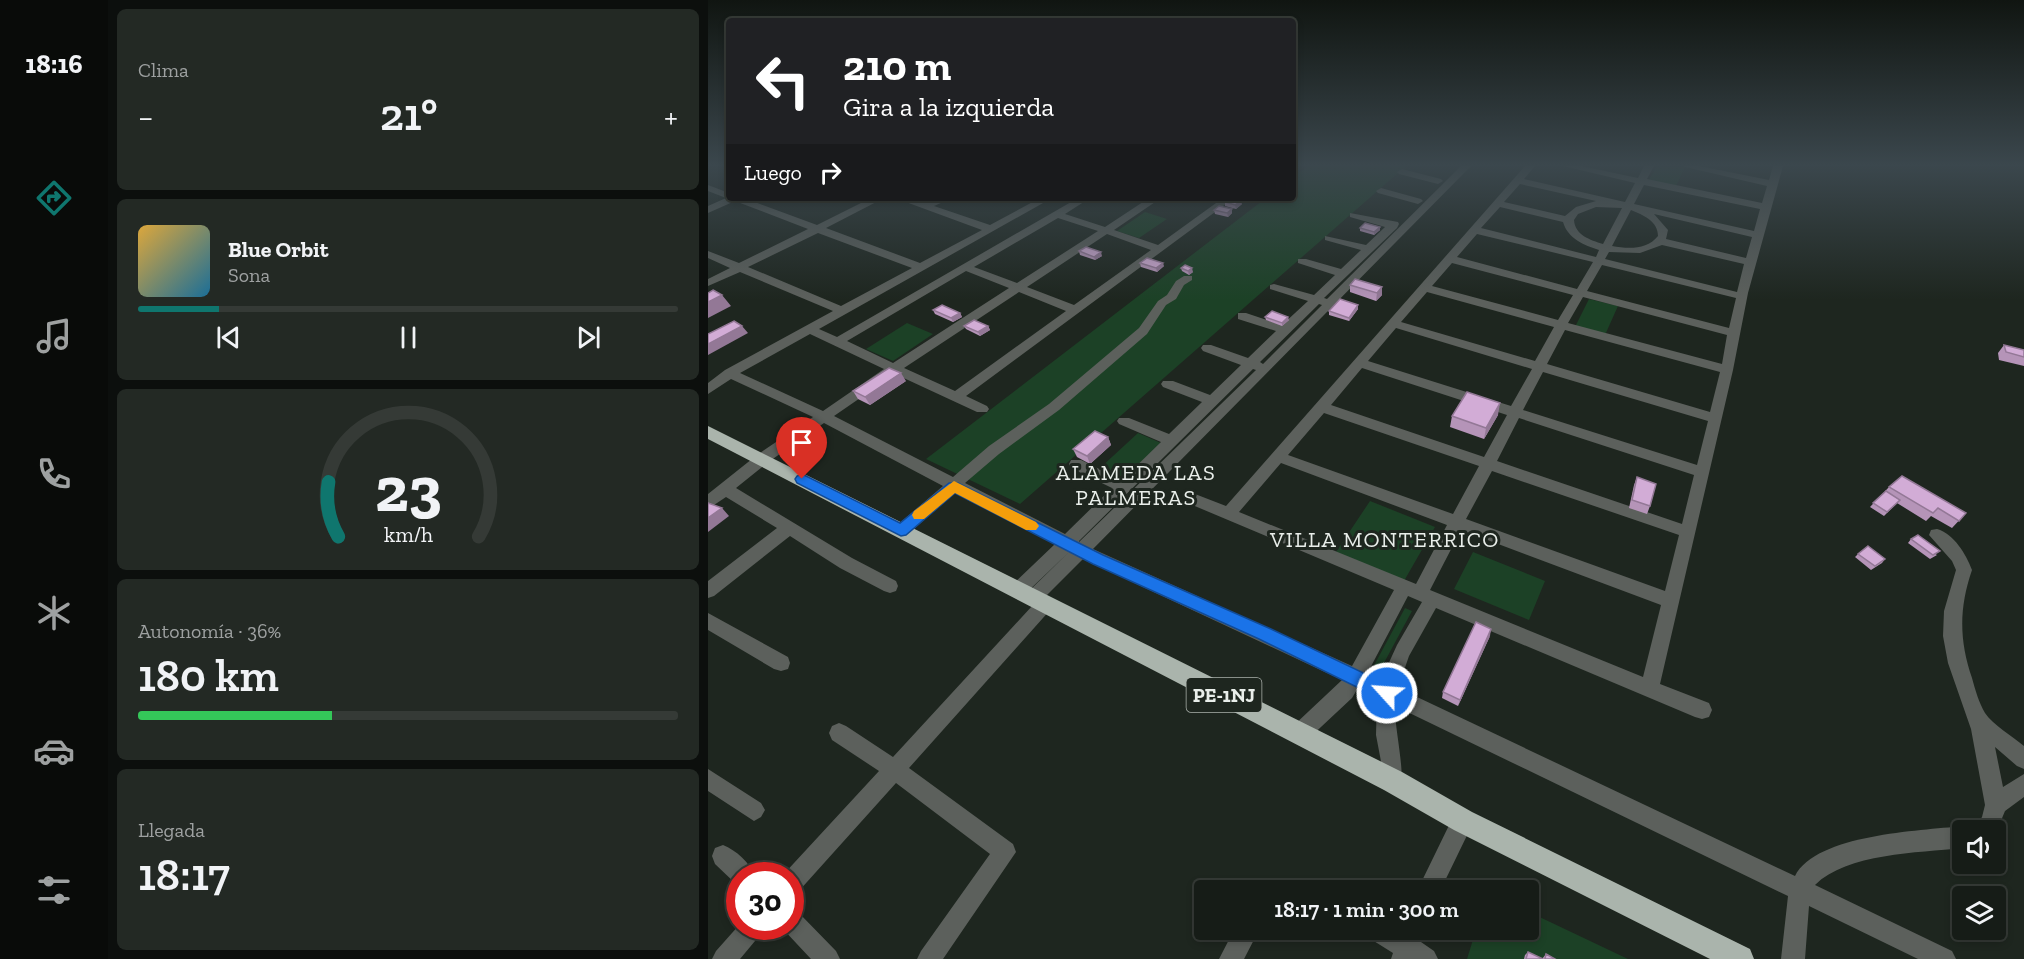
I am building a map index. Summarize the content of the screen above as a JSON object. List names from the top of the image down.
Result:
{
  "streets": {
    "highway": ["PE-1NJ"]
  },
  "districts": ["ALAMEDA LAS PALMERAS", "VILLA MONTERRICO"],
  "page": {
    "tabs": "18:16",
    "tile": [
      "Clima",
      ["Autonomía · 36%", "180 km"],
      ["Llegada", "18:17"]
    ],
    "turn": ["210 m", "Gira a la izquierda"],
    "heat": ["−", "21°", "+"],
    "then": "Luego",
    "song": ["Blue Orbit", "Sona"],
    "limit": "30",
    "trip": "18:17 · 1 min · 300 m",
    "gauge": ["23", "km/h"]
  }
}
